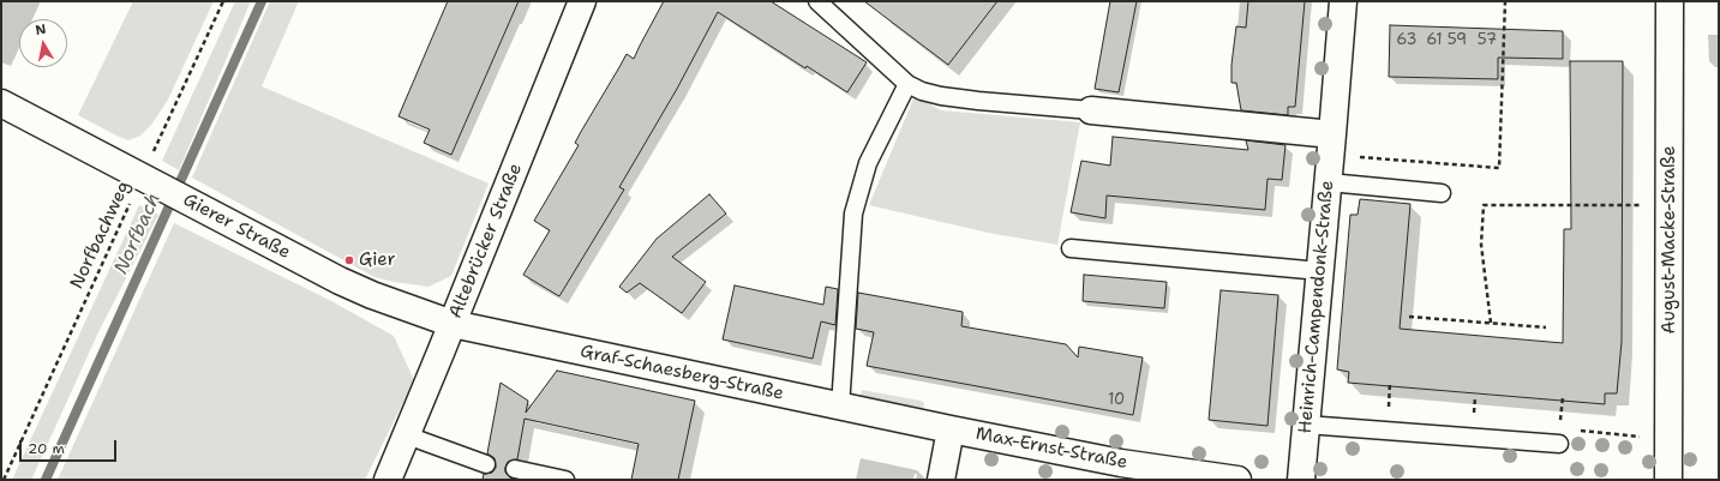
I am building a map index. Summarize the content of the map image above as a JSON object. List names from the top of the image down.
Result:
{
  "streets": {
    "street": [
      "Gierer Straße",
      "August-Macke-Straße",
      "Altebrücker Straße",
      "Heinrich-Campendonk-Straße",
      "Graf-Schaesberg-Straße",
      "Max-Ernst-Straße"
    ],
    "path": ["Norfbachweg"]
  },
  "crossings": [
    ["Gierer Straße", "Norfbachweg"],
    ["Gierer Straße", "Altebrücker Straße"],
    ["Gierer Straße", "Graf-Schaesberg-Straße"],
    ["Altebrücker Straße", "Graf-Schaesberg-Straße"],
    ["Graf-Schaesberg-Straße", "Max-Ernst-Straße"]
  ],
  "water": ["Norfbach"],
  "places": ["Gier"],
  "house_numbers": [
    "63",
    "61",
    "59",
    "57",
    "10"
  ],
  "scale_bar": "20 m",
  "north": "top"
}
